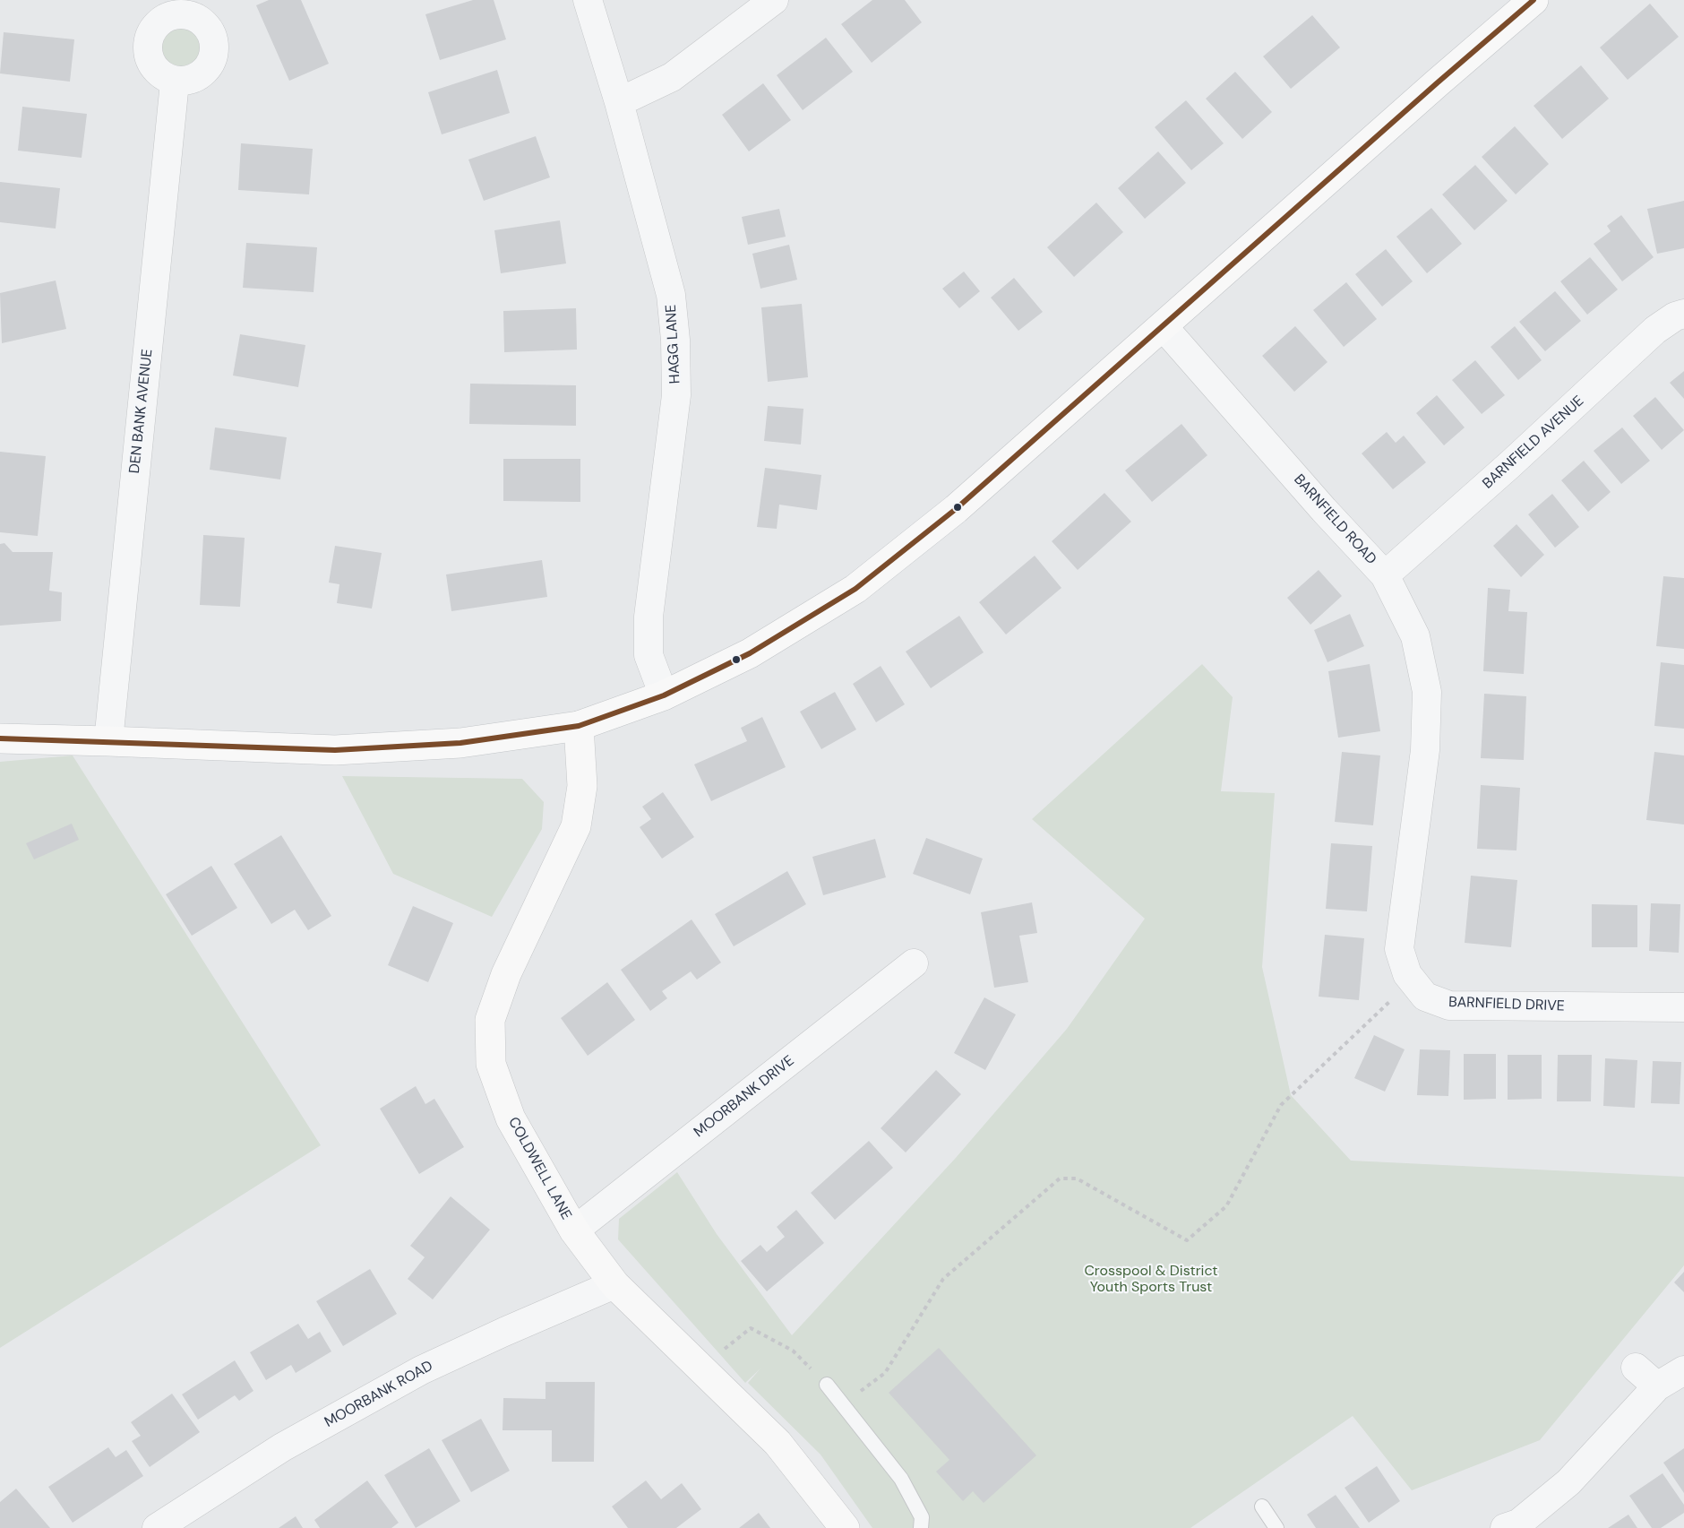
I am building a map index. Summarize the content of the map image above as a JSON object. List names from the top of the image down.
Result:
{
  "streets": {
    "main road": ["COLDWELL LANE"],
    "street": [
      "HAGG LANE",
      "DEN BANK AVENUE",
      "BARNFIELD AVENUE",
      "BARNFIELD ROAD",
      "BARNFIELD DRIVE",
      "MOORBANK DRIVE",
      "MOORBANK ROAD"
    ]
  },
  "crossings": [
    ["BARNFIELD AVENUE", "BARNFIELD ROAD"],
    ["BARNFIELD ROAD", "BARNFIELD DRIVE"],
    ["MOORBANK DRIVE", "COLDWELL LANE"],
    ["COLDWELL LANE", "MOORBANK ROAD"]
  ],
  "parks": ["Crosspool & District Youth Sports Trust"]
}
